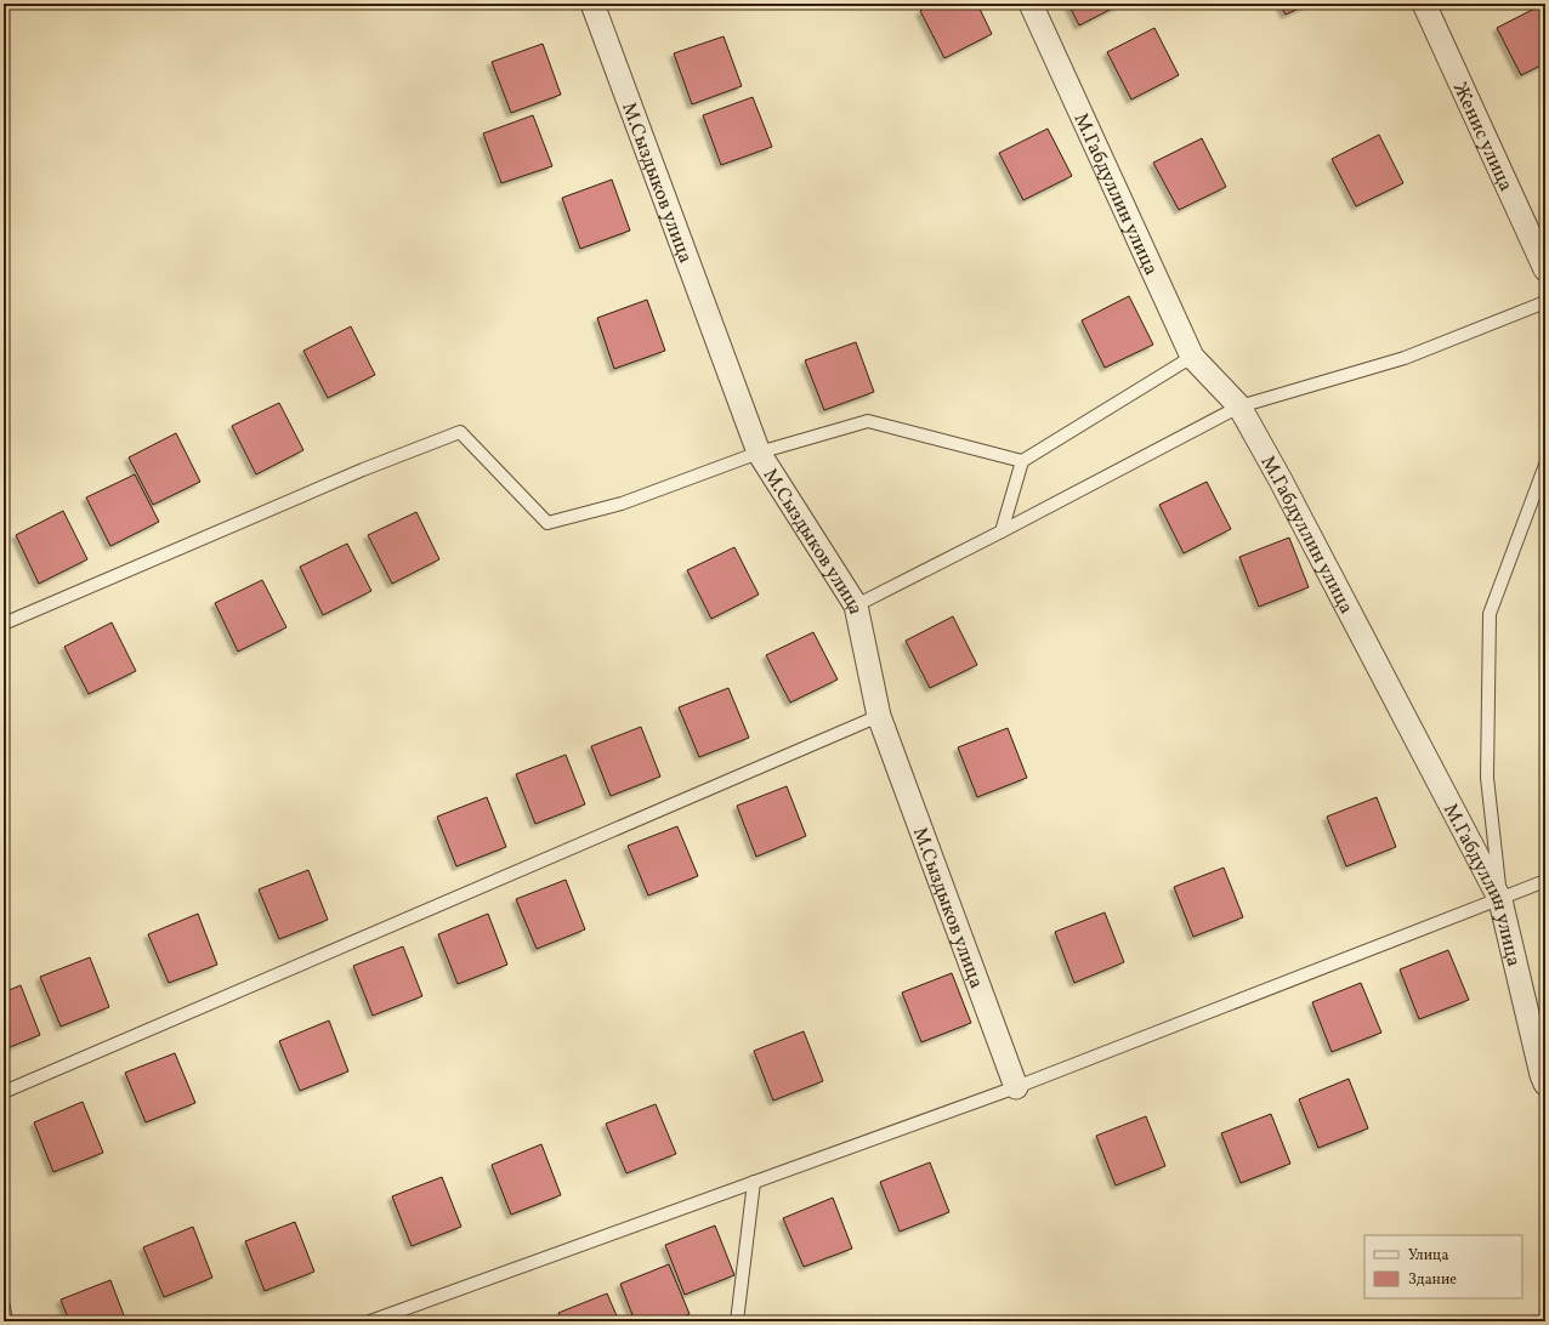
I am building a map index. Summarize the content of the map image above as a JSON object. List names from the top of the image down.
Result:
{
  "streets": {
    "street": ["Женис улица", "М.Сыздыков улица", "М.Габдуллин улица"]
  },
  "legend": ["Улица", "Здание"]
}
